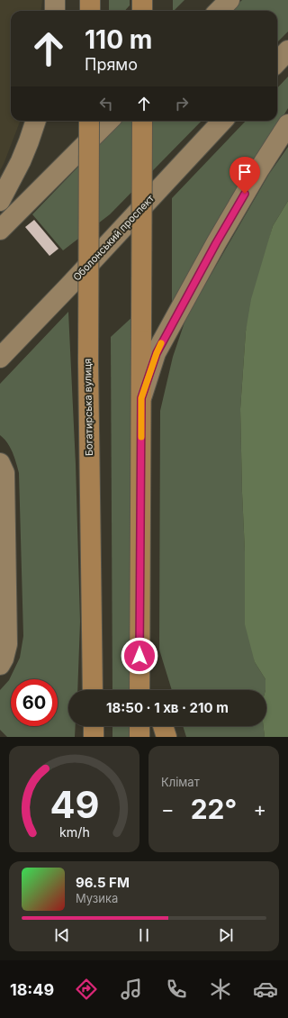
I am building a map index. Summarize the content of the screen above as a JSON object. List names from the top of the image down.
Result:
{
  "streets": {
    "main road": ["Оболонський проспект", "Богатирська вулиця"]
  },
  "page": {
    "turn": ["110 m", "Прямо"],
    "limit": "60",
    "trip": "18:50 · 1 хв · 210 m",
    "tile": "Клімат",
    "heat": ["−", "22°", "+"],
    "song": ["96.5 FM", "Музика"],
    "tabs": "18:49",
    "gauge": ["49", "km/h"]
  }
}
